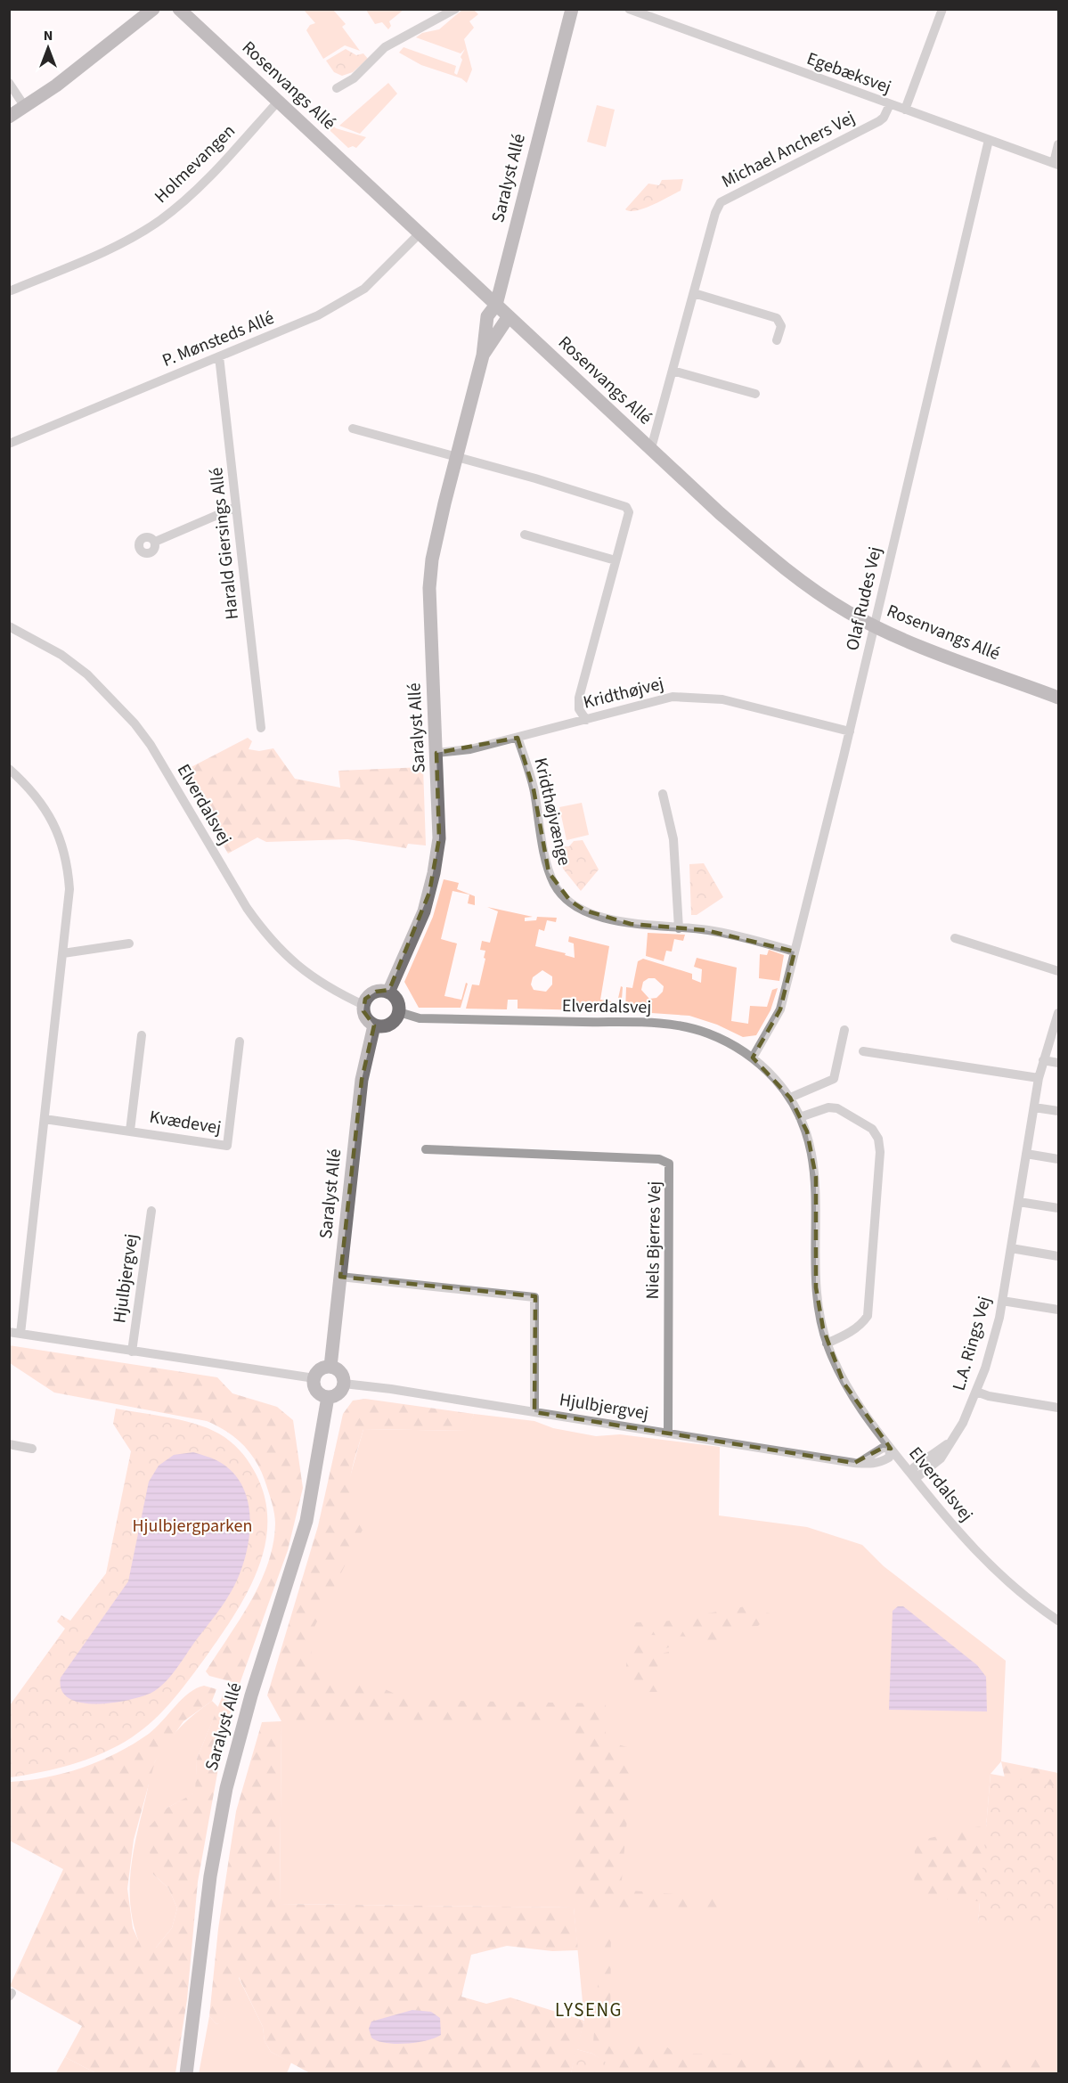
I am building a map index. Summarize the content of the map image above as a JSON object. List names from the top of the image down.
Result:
{
  "streets": {
    "street": [
      "Egebæksvej",
      "Rosenvangs Allé",
      "Michael Anchers Vej",
      "Holmevangen",
      "Saralyst Allé",
      "P. Mønsteds Allé",
      "Harald Giersings Allé",
      "Olaf Rudes Vej",
      "Kridthøjvej",
      "Elverdalsvej",
      "Kridthøjvænge",
      "Kvædevej",
      "Niels Bjerres Vej",
      "Hjulbjergvej",
      "L.A. Rings Vej"
    ]
  },
  "crossings": [
    ["Egebæksvej", "Michael Anchers Vej"],
    ["Egebæksvej", "Olaf Rudes Vej"],
    ["Rosenvangs Allé", "Michael Anchers Vej"],
    ["Rosenvangs Allé", "Holmevangen"],
    ["Rosenvangs Allé", "Saralyst Allé"],
    ["Rosenvangs Allé", "P. Mønsteds Allé"],
    ["Rosenvangs Allé", "Olaf Rudes Vej"],
    ["Saralyst Allé", "Kridthøjvej"],
    ["Saralyst Allé", "Elverdalsvej"],
    ["Saralyst Allé", "Hjulbjergvej"],
    ["P. Mønsteds Allé", "Harald Giersings Allé"],
    ["Olaf Rudes Vej", "Kridthøjvej"],
    ["Olaf Rudes Vej", "Elverdalsvej"],
    ["Olaf Rudes Vej", "Kridthøjvænge"],
    ["Kridthøjvej", "Kridthøjvænge"],
    ["Elverdalsvej", "Hjulbjergvej"],
    ["Elverdalsvej", "L.A. Rings Vej"],
    ["Niels Bjerres Vej", "Hjulbjergvej"]
  ],
  "districts": ["LYSENG"],
  "parks": ["Hjulbjergparken"],
  "north": "top"
}
